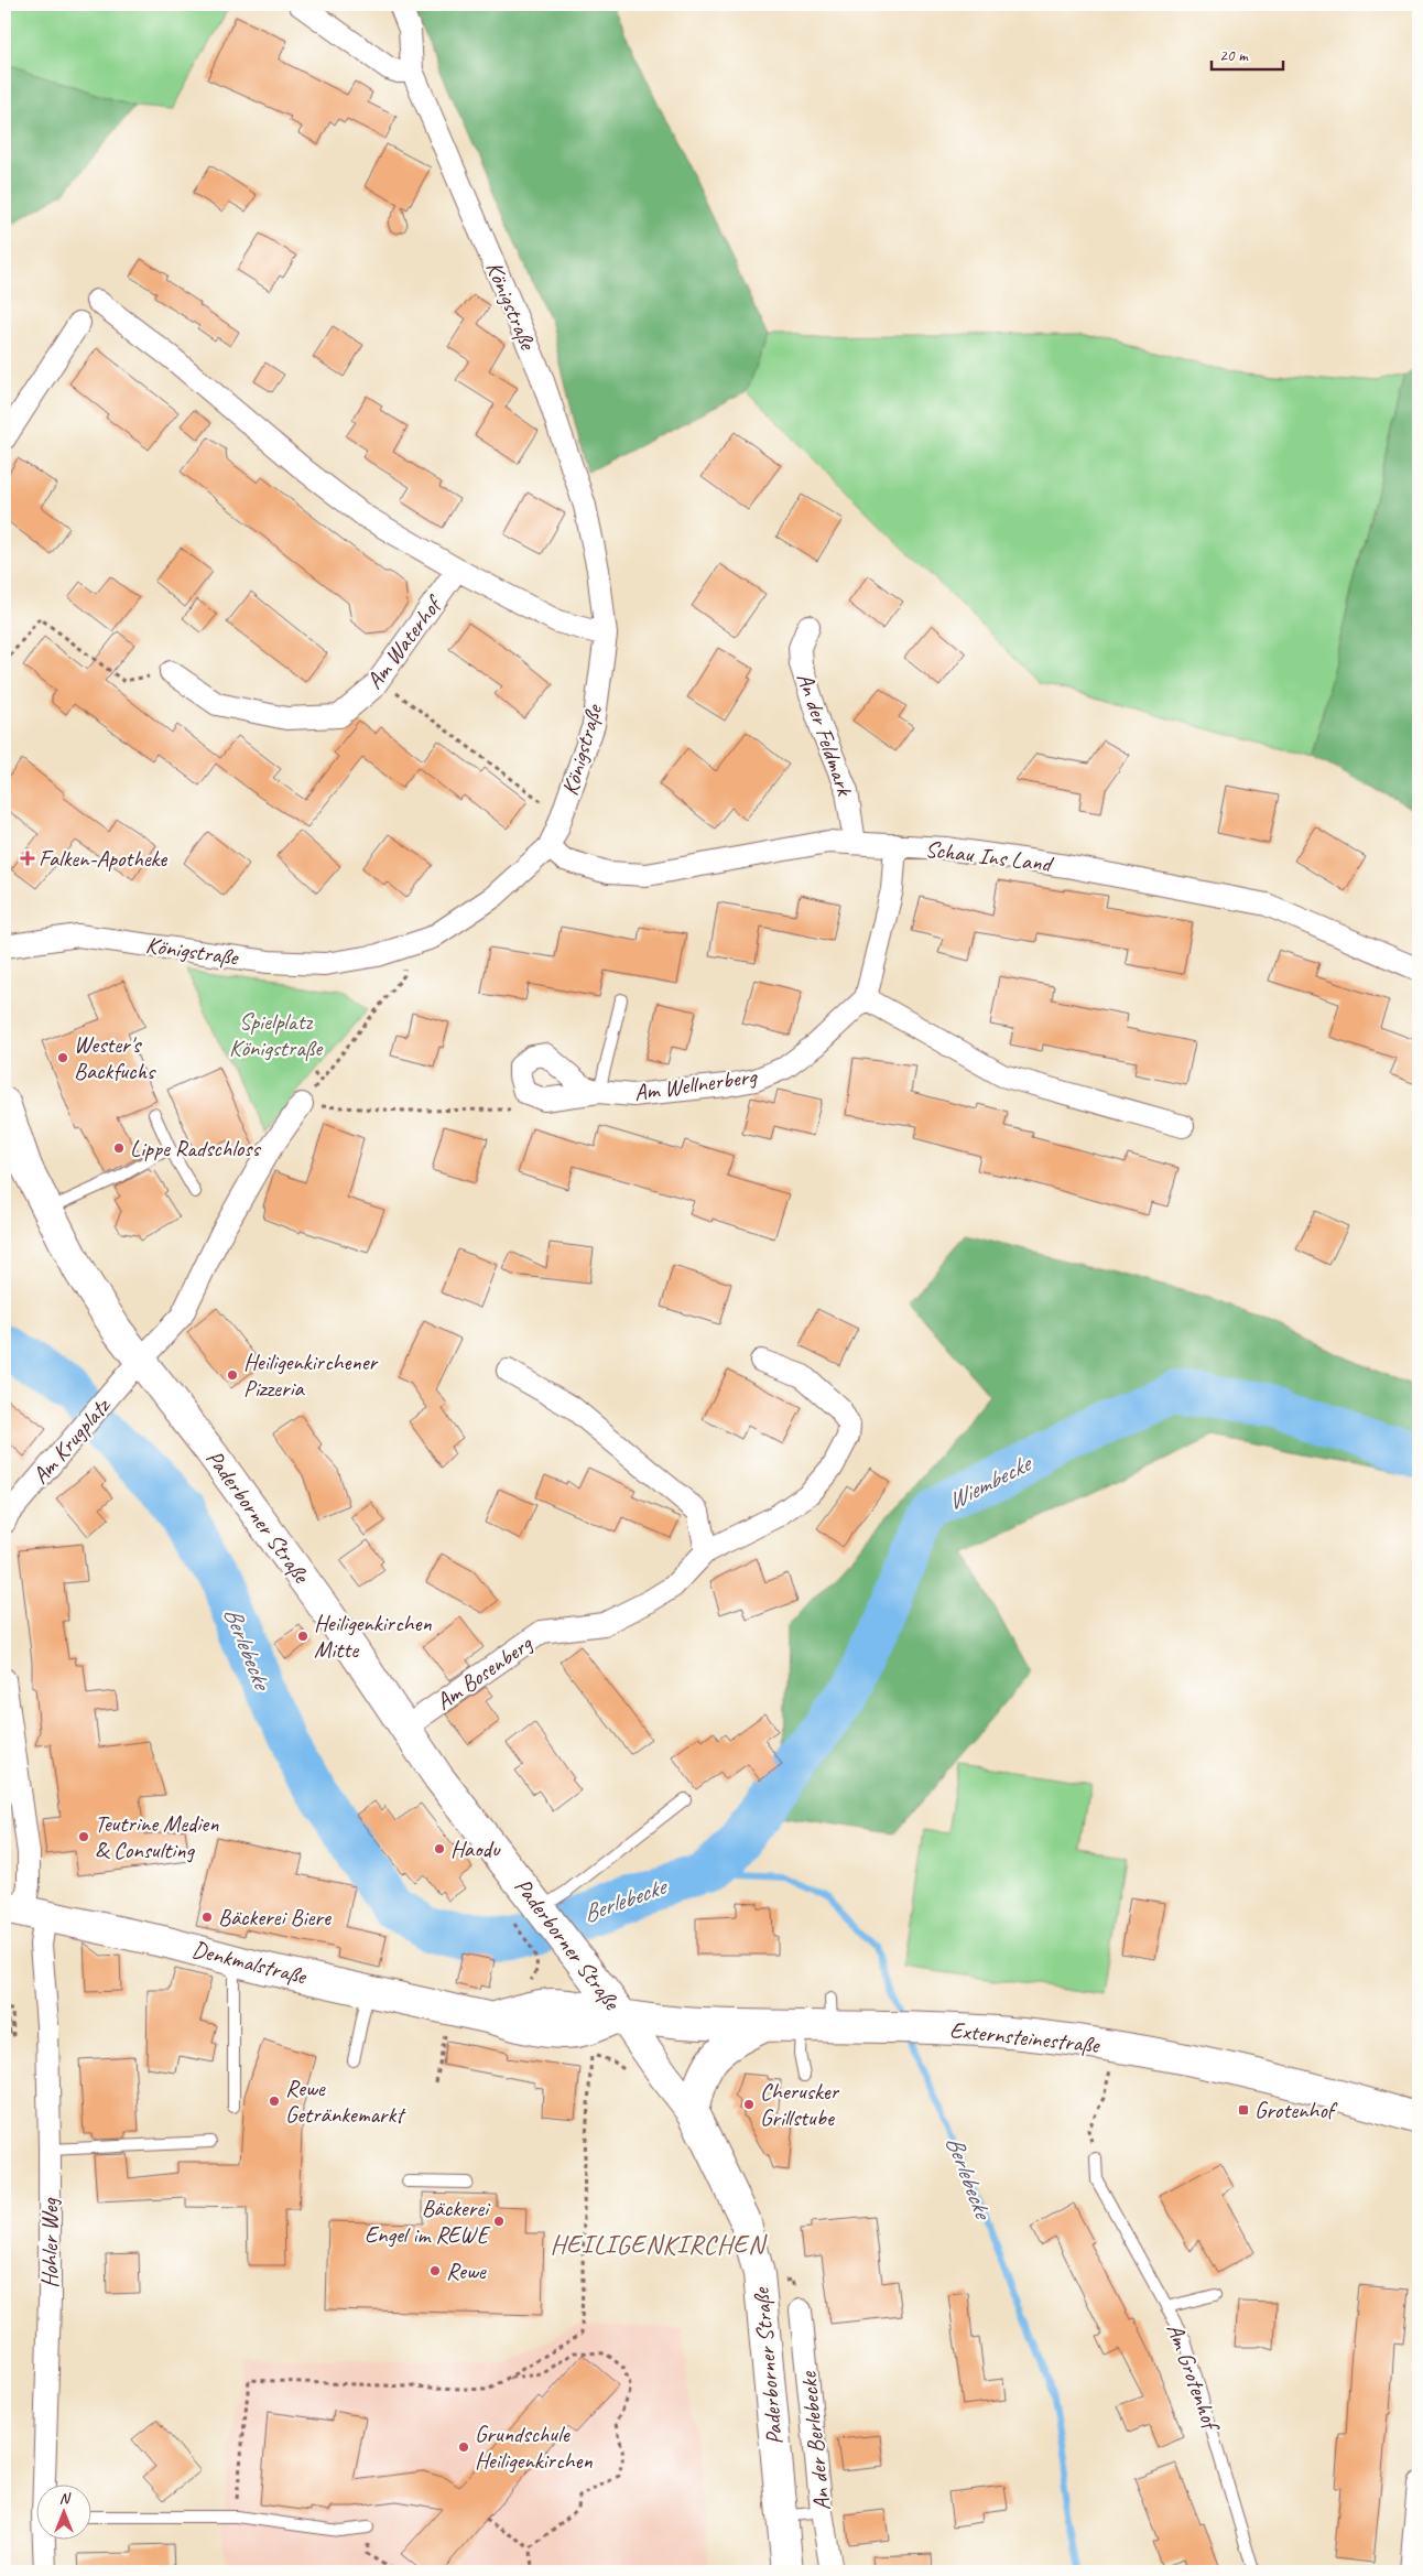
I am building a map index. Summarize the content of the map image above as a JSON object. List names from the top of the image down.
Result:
{
  "streets": {
    "main road": ["Paderborner Straße", "Denkmalstraße", "Externsteinestraße"],
    "street": [
      "Königstraße",
      "Am Waterhof",
      "An der Feldmark",
      "Schau Ins Land",
      "Am Wellnerberg",
      "Am Krugplatz",
      "Am Bosenberg",
      "Hohler Weg",
      "An der Berlebecke"
    ],
    "lane": ["Am Grotenhof"]
  },
  "crossings": [
    ["Königstraße", "Schau Ins Land"],
    ["An der Feldmark", "Schau Ins Land"],
    ["Am Krugplatz", "Paderborner Straße"],
    ["Paderborner Straße", "Am Bosenberg"],
    ["Paderborner Straße", "Denkmalstraße"],
    ["Paderborner Straße", "Externsteinestraße"],
    ["Denkmalstraße", "Externsteinestraße"],
    ["Denkmalstraße", "Hohler Weg"]
  ],
  "districts": ["HEILIGENKIRCHEN"],
  "water": ["Wiembecke", "Berlebecke"],
  "parks": ["Spielplatz Königstraße"],
  "places": {
    "health": ["Falken-Apotheke"],
    "other": [
      "Wester's Backfuchs",
      "Lippe Radschloss",
      "Heiligenkirchener Pizzeria",
      "Heiligenkirchen Mitte",
      "Teutrine Medien & Consulting",
      "Haodu",
      "Bäckerei Biere",
      "Rewe Getränkemarkt",
      "Cherusker Grillstube",
      "Bäckerei Engel im REWE",
      "Rewe",
      "Grundschule Heiligenkirchen"
    ],
    "transit": ["Grotenhof"]
  },
  "scale_bar": "20 m",
  "north": "top"
}
